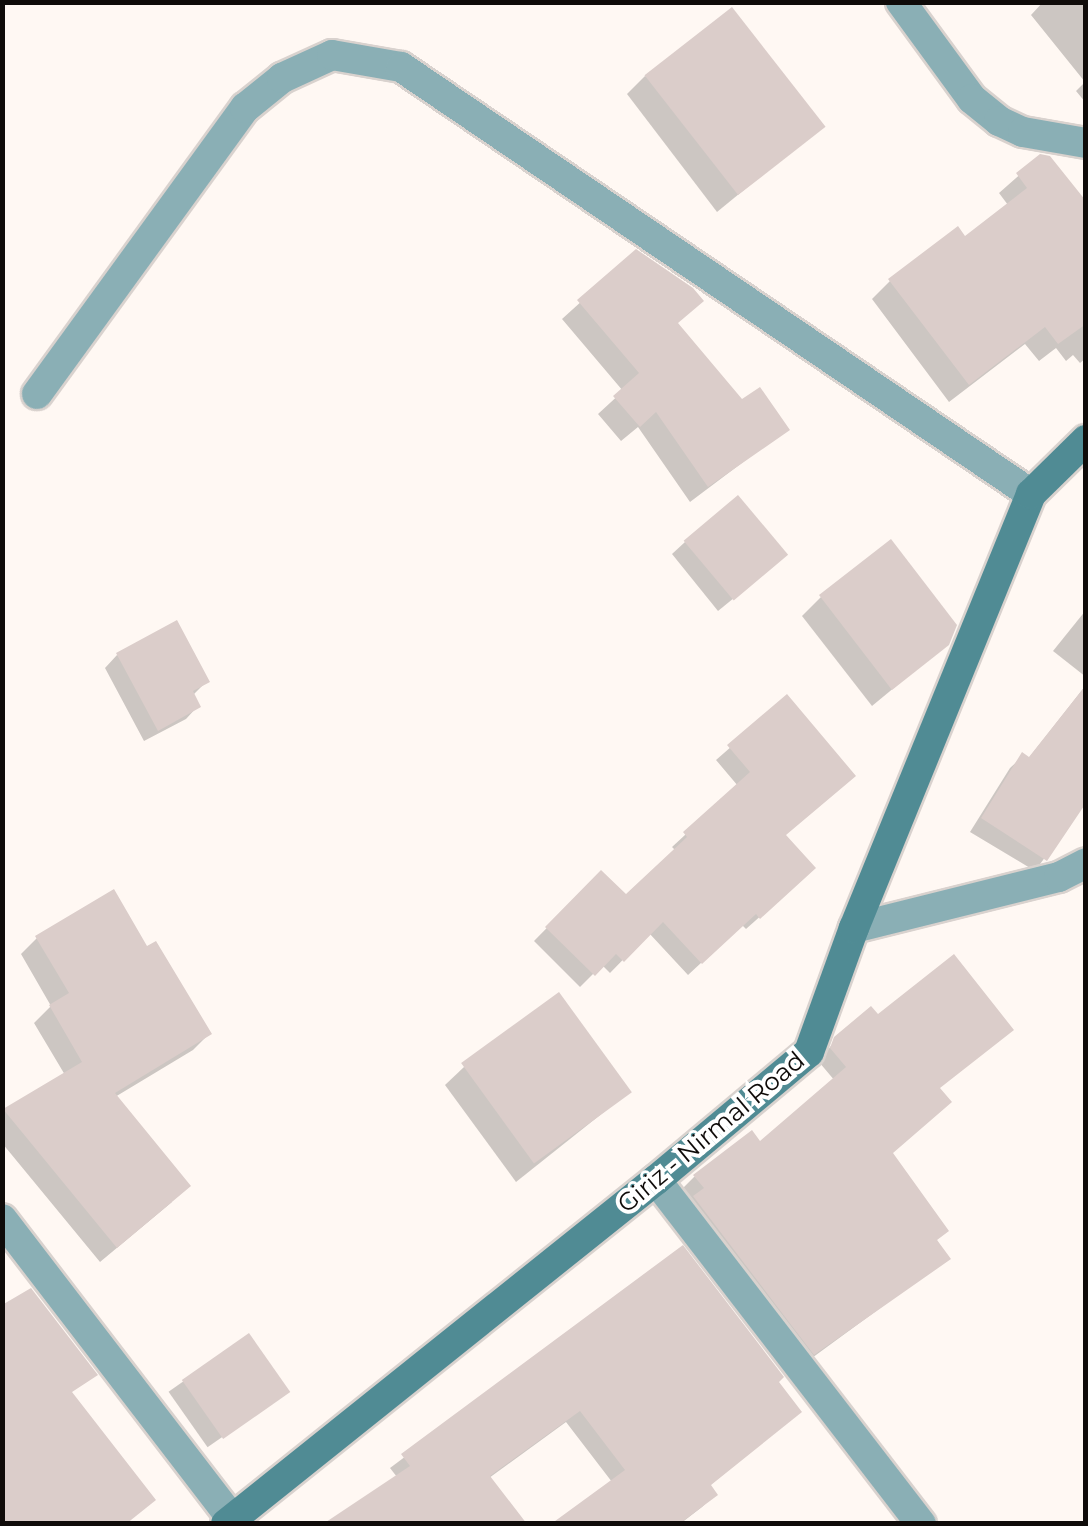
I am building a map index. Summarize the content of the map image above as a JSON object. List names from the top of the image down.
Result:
{
  "streets": {
    "main road": ["Giriz - Nirmal Road"]
  }
}
